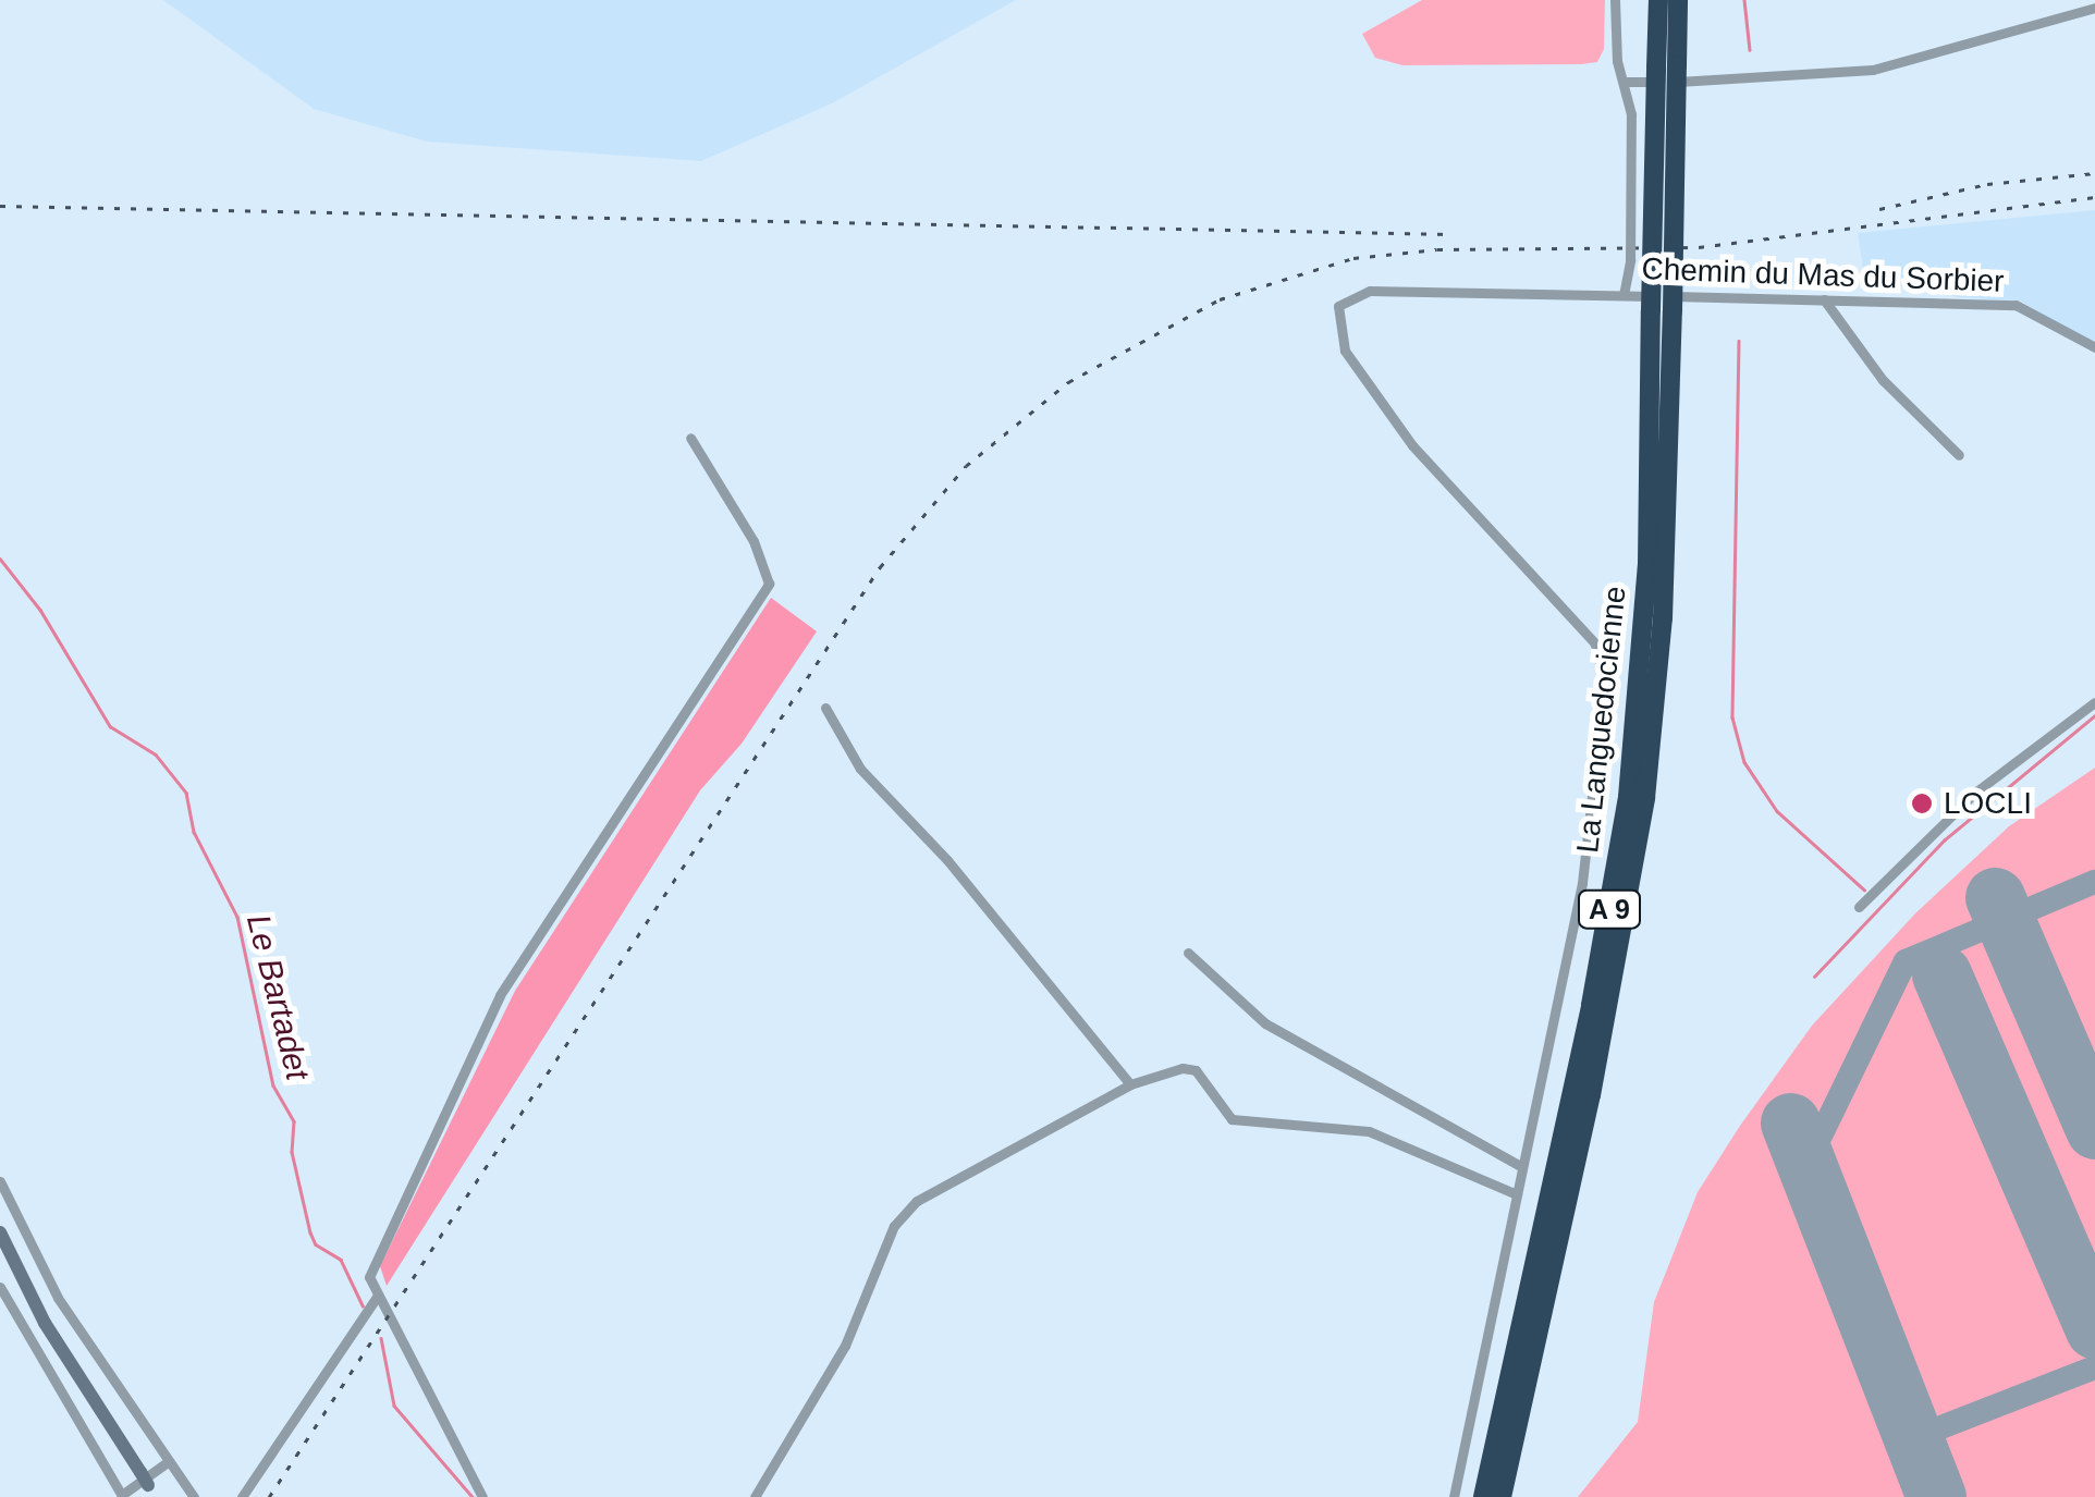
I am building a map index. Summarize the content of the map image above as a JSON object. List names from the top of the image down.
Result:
{
  "streets": {
    "highway": ["La Languedocienne", "A 9"],
    "street": ["Chemin du Mas du Sorbier"]
  },
  "water": ["Le Bartadet"],
  "places": ["LOCLI"]
}
